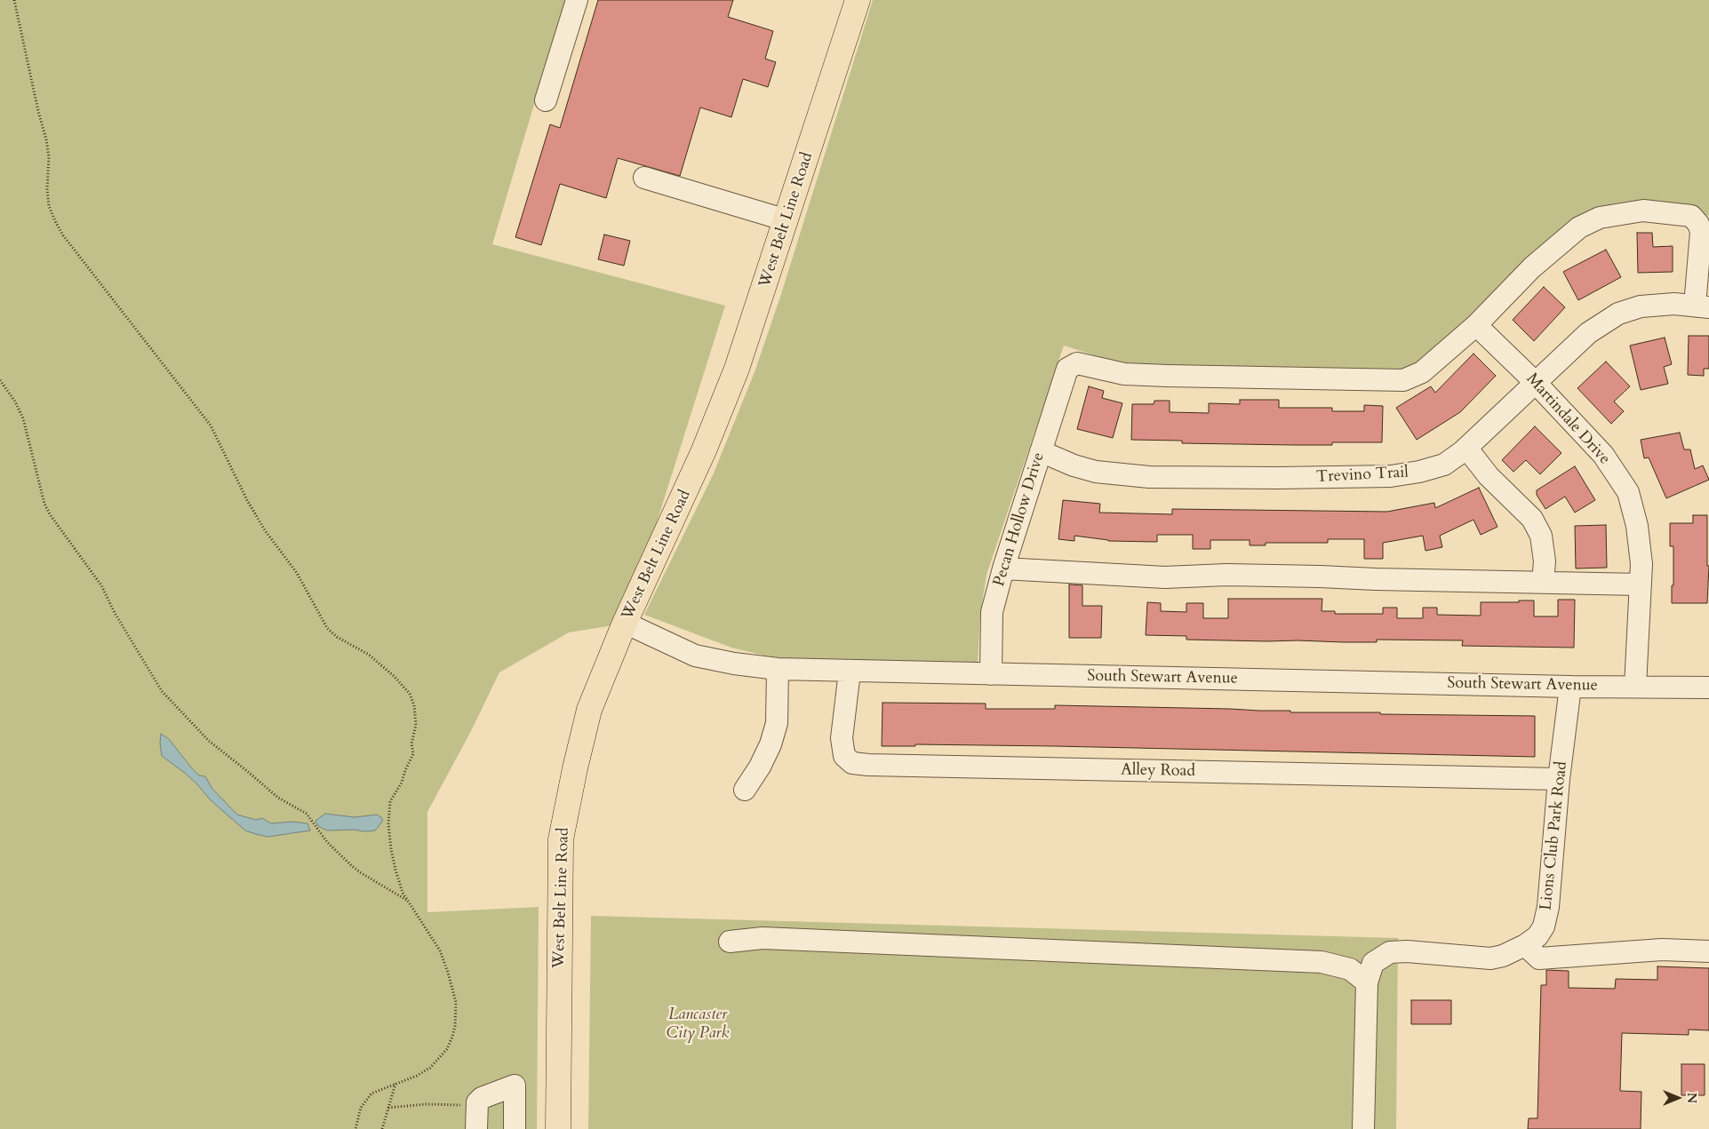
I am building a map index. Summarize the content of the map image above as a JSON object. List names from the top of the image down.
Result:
{
  "streets": {
    "main road": ["West Belt Line Road"],
    "street": [
      "Martindale Drive",
      "Trevino Trail",
      "Pecan Hollow Drive",
      "South Stewart Avenue",
      "Alley Road",
      "Lions Club Park Road"
    ]
  },
  "crossings": [
    ["West Belt Line Road", "South Stewart Avenue"],
    ["Martindale Drive", "Trevino Trail"],
    ["Martindale Drive", "Pecan Hollow Drive"],
    ["Martindale Drive", "South Stewart Avenue"],
    ["Trevino Trail", "Pecan Hollow Drive"],
    ["Pecan Hollow Drive", "South Stewart Avenue"],
    ["South Stewart Avenue", "Alley Road"],
    ["South Stewart Avenue", "Lions Club Park Road"],
    ["Alley Road", "Lions Club Park Road"]
  ],
  "parks": ["Lancaster City Park"],
  "north": "right"
}
